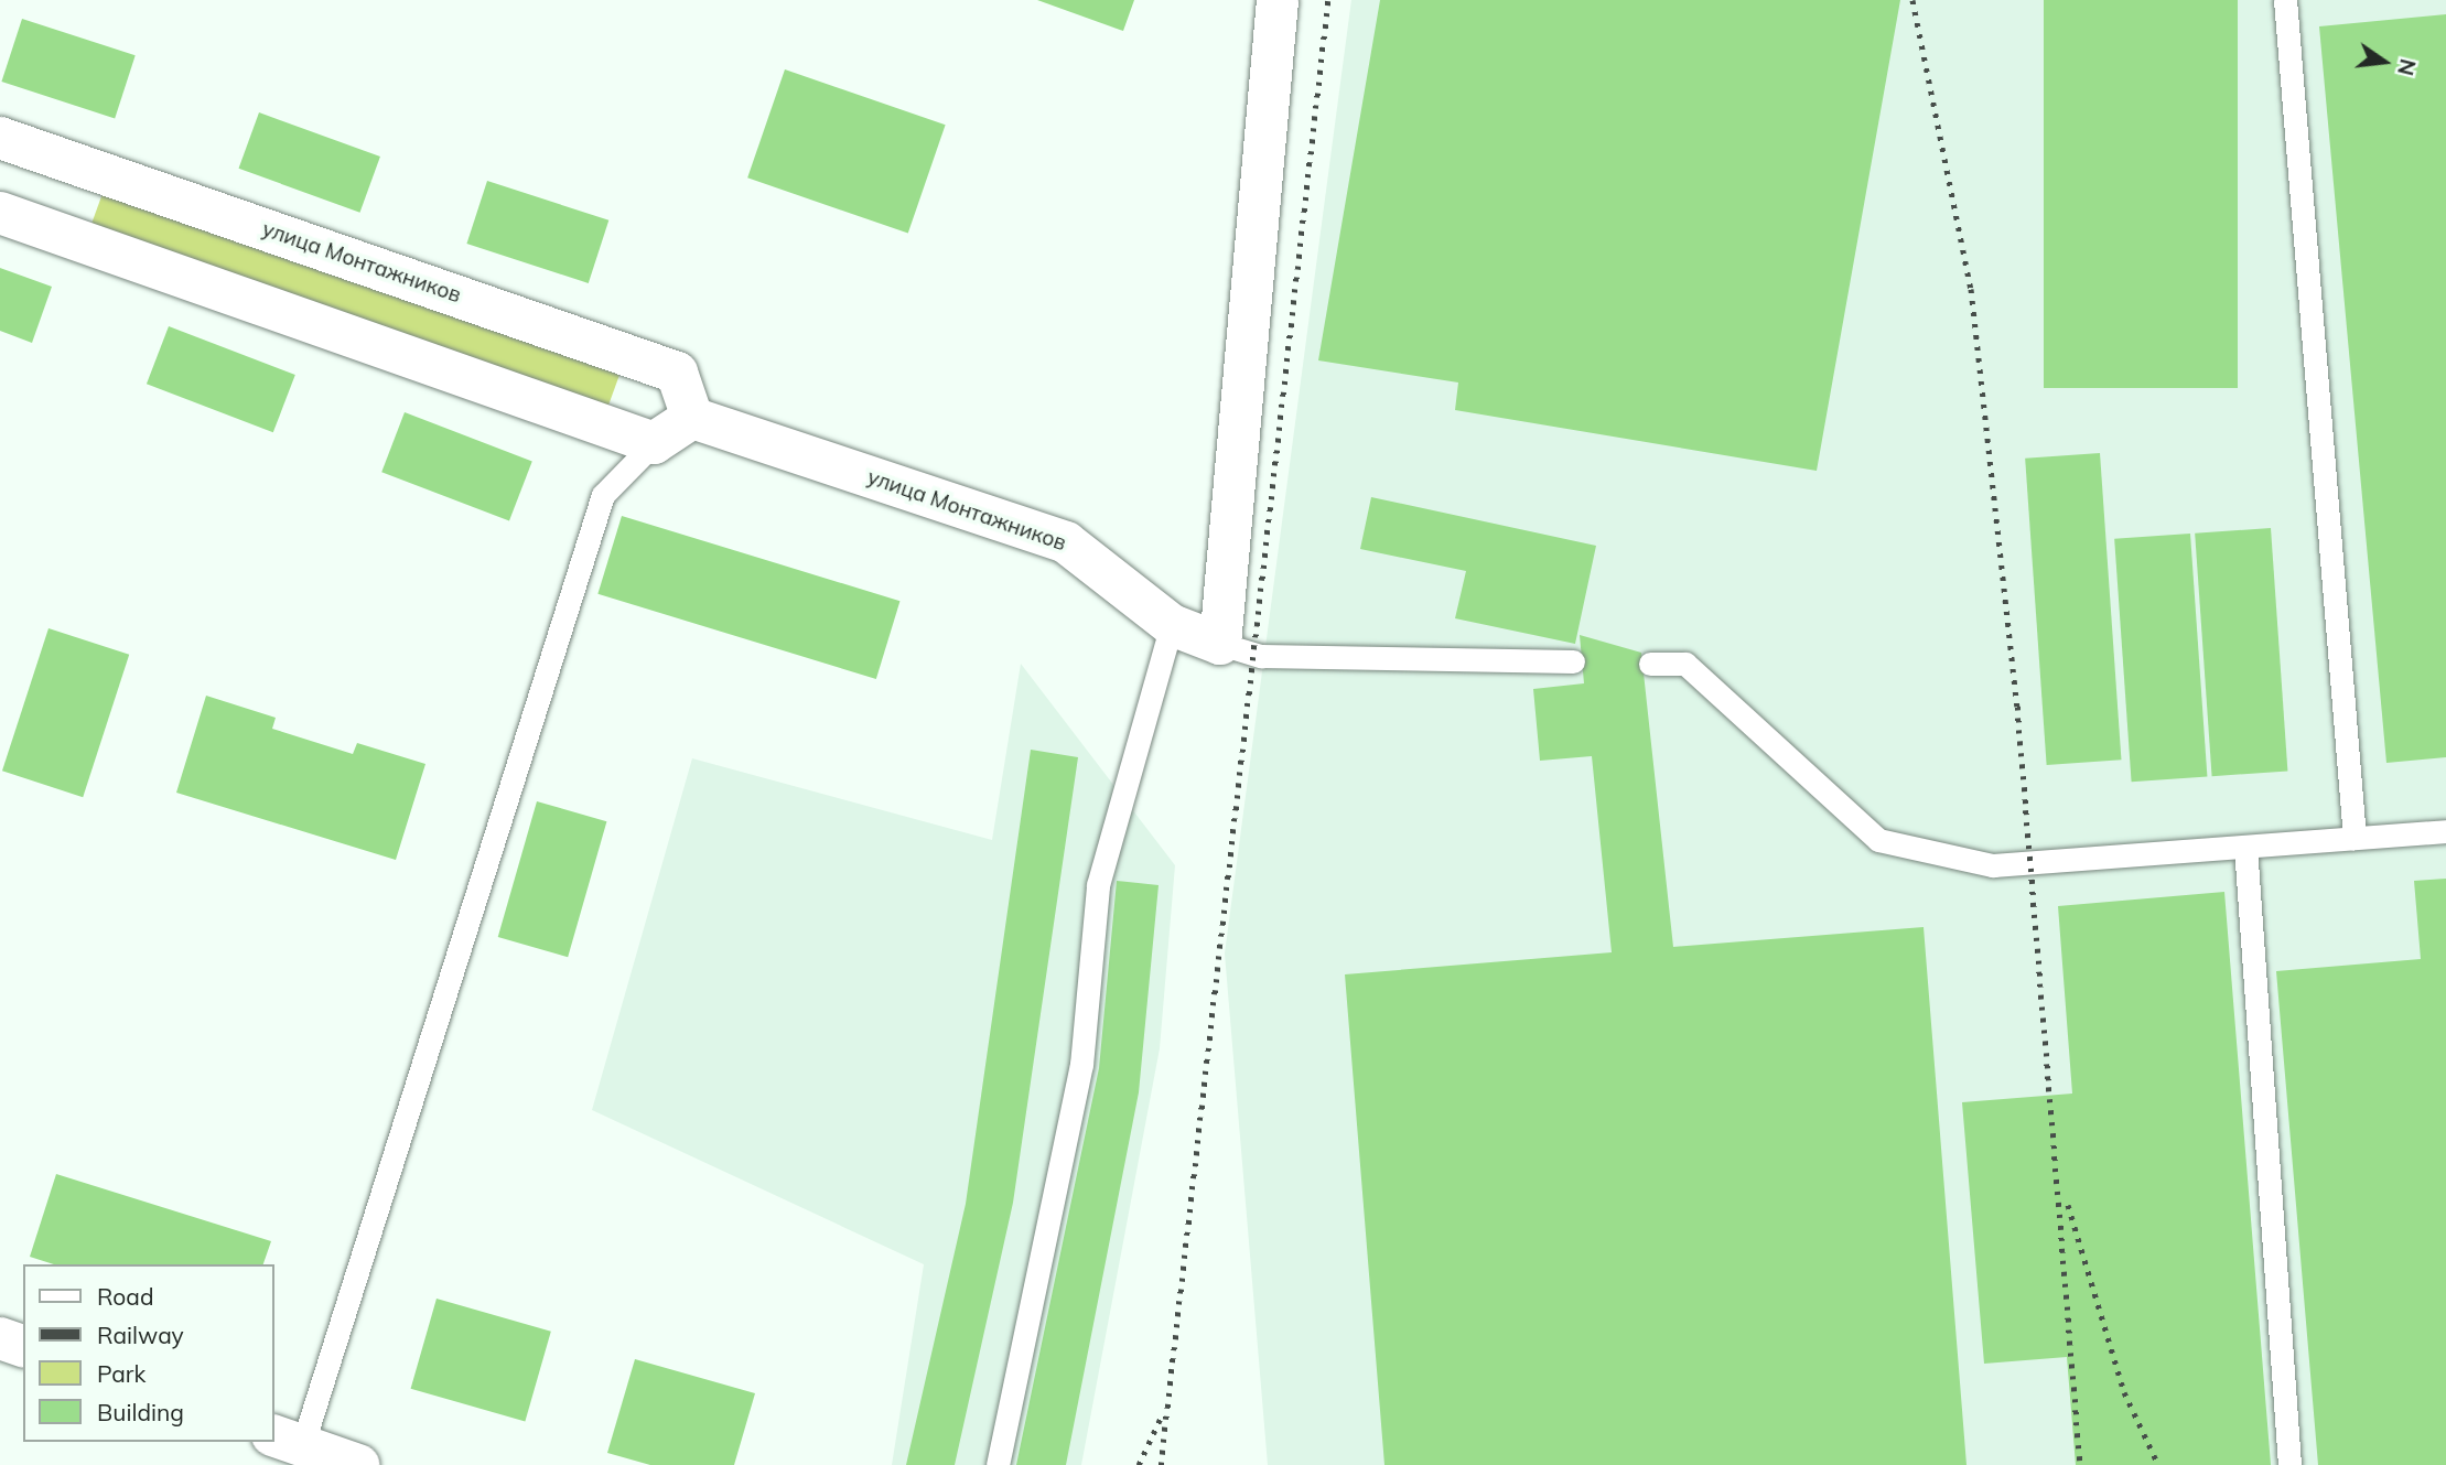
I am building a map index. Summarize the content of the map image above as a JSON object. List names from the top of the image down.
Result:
{
  "streets": {
    "street": ["улица Монтажников"]
  },
  "legend": [
    "Road",
    "Railway",
    "Park",
    "Building"
  ],
  "north": "right"
}
